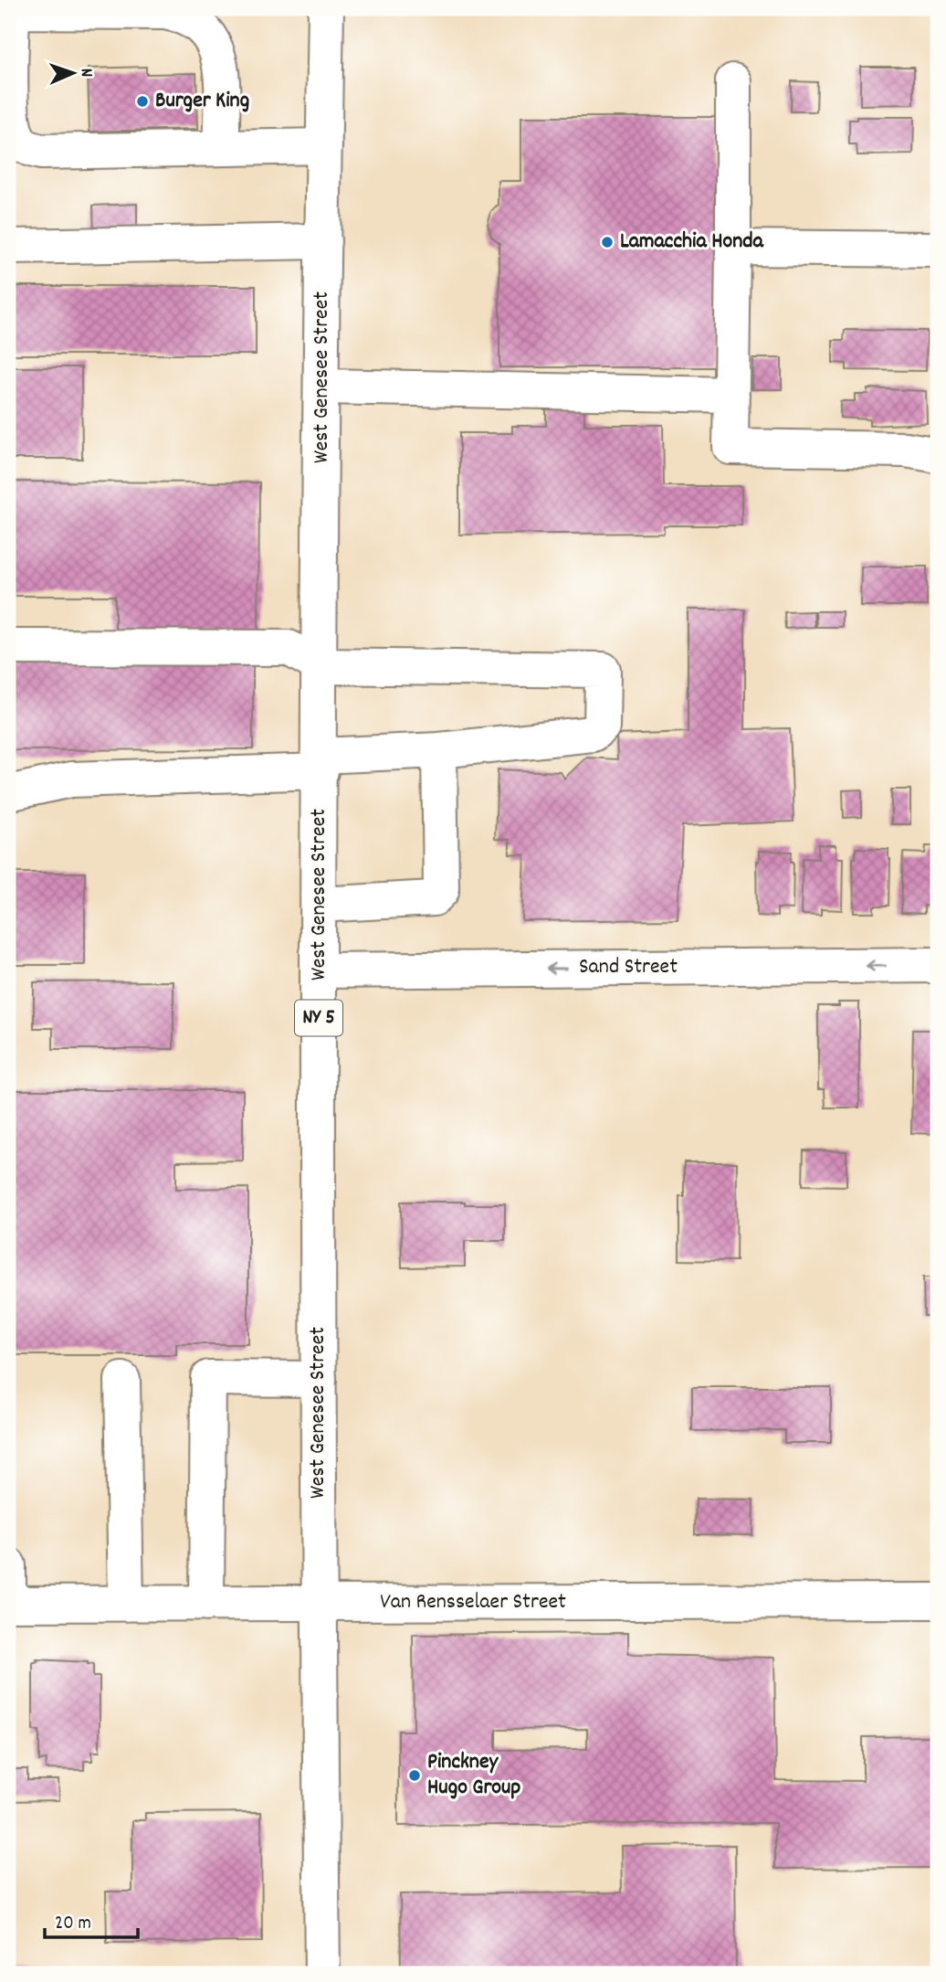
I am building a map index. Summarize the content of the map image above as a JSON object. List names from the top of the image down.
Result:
{
  "streets": {
    "main road": [
      "West Genesee Street",
      "Sand Street",
      "NY 5",
      "Van Rensselaer Street"
    ]
  },
  "crossings": [
    ["West Genesee Street", "Sand Street"],
    ["West Genesee Street", "Van Rensselaer Street"]
  ],
  "one_way": ["Sand Street"],
  "places": ["Burger King", "Lamacchia Honda", "Pinckney Hugo Group"],
  "scale_bar": "20 m",
  "north": "right"
}
